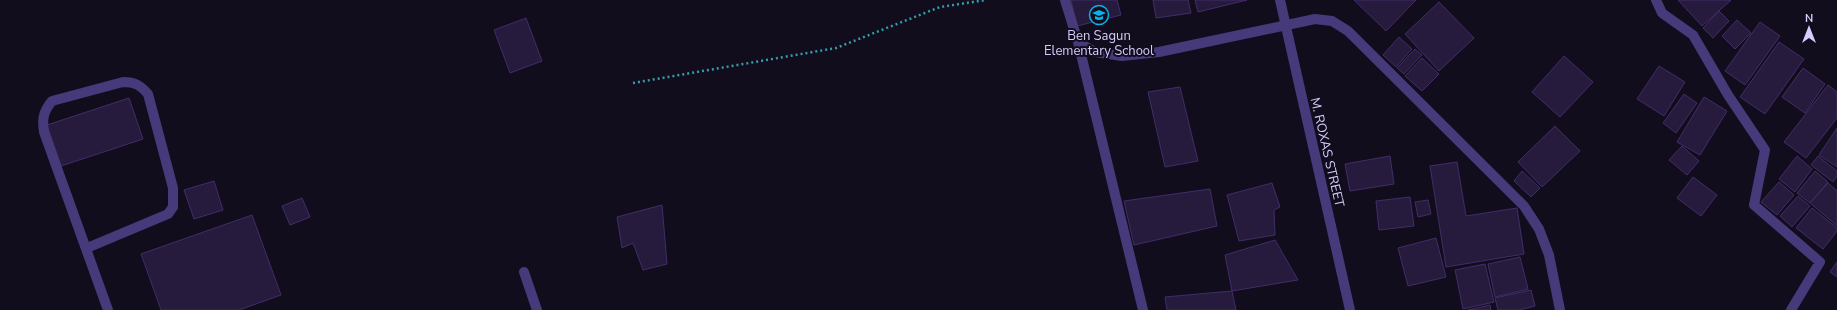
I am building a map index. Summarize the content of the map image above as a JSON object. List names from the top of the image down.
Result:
{
  "streets": {
    "street": ["M. ROXAS STREET"]
  },
  "places": {
    "school or university": ["Ben Sagun Elementary School"]
  },
  "north": "top"
}
